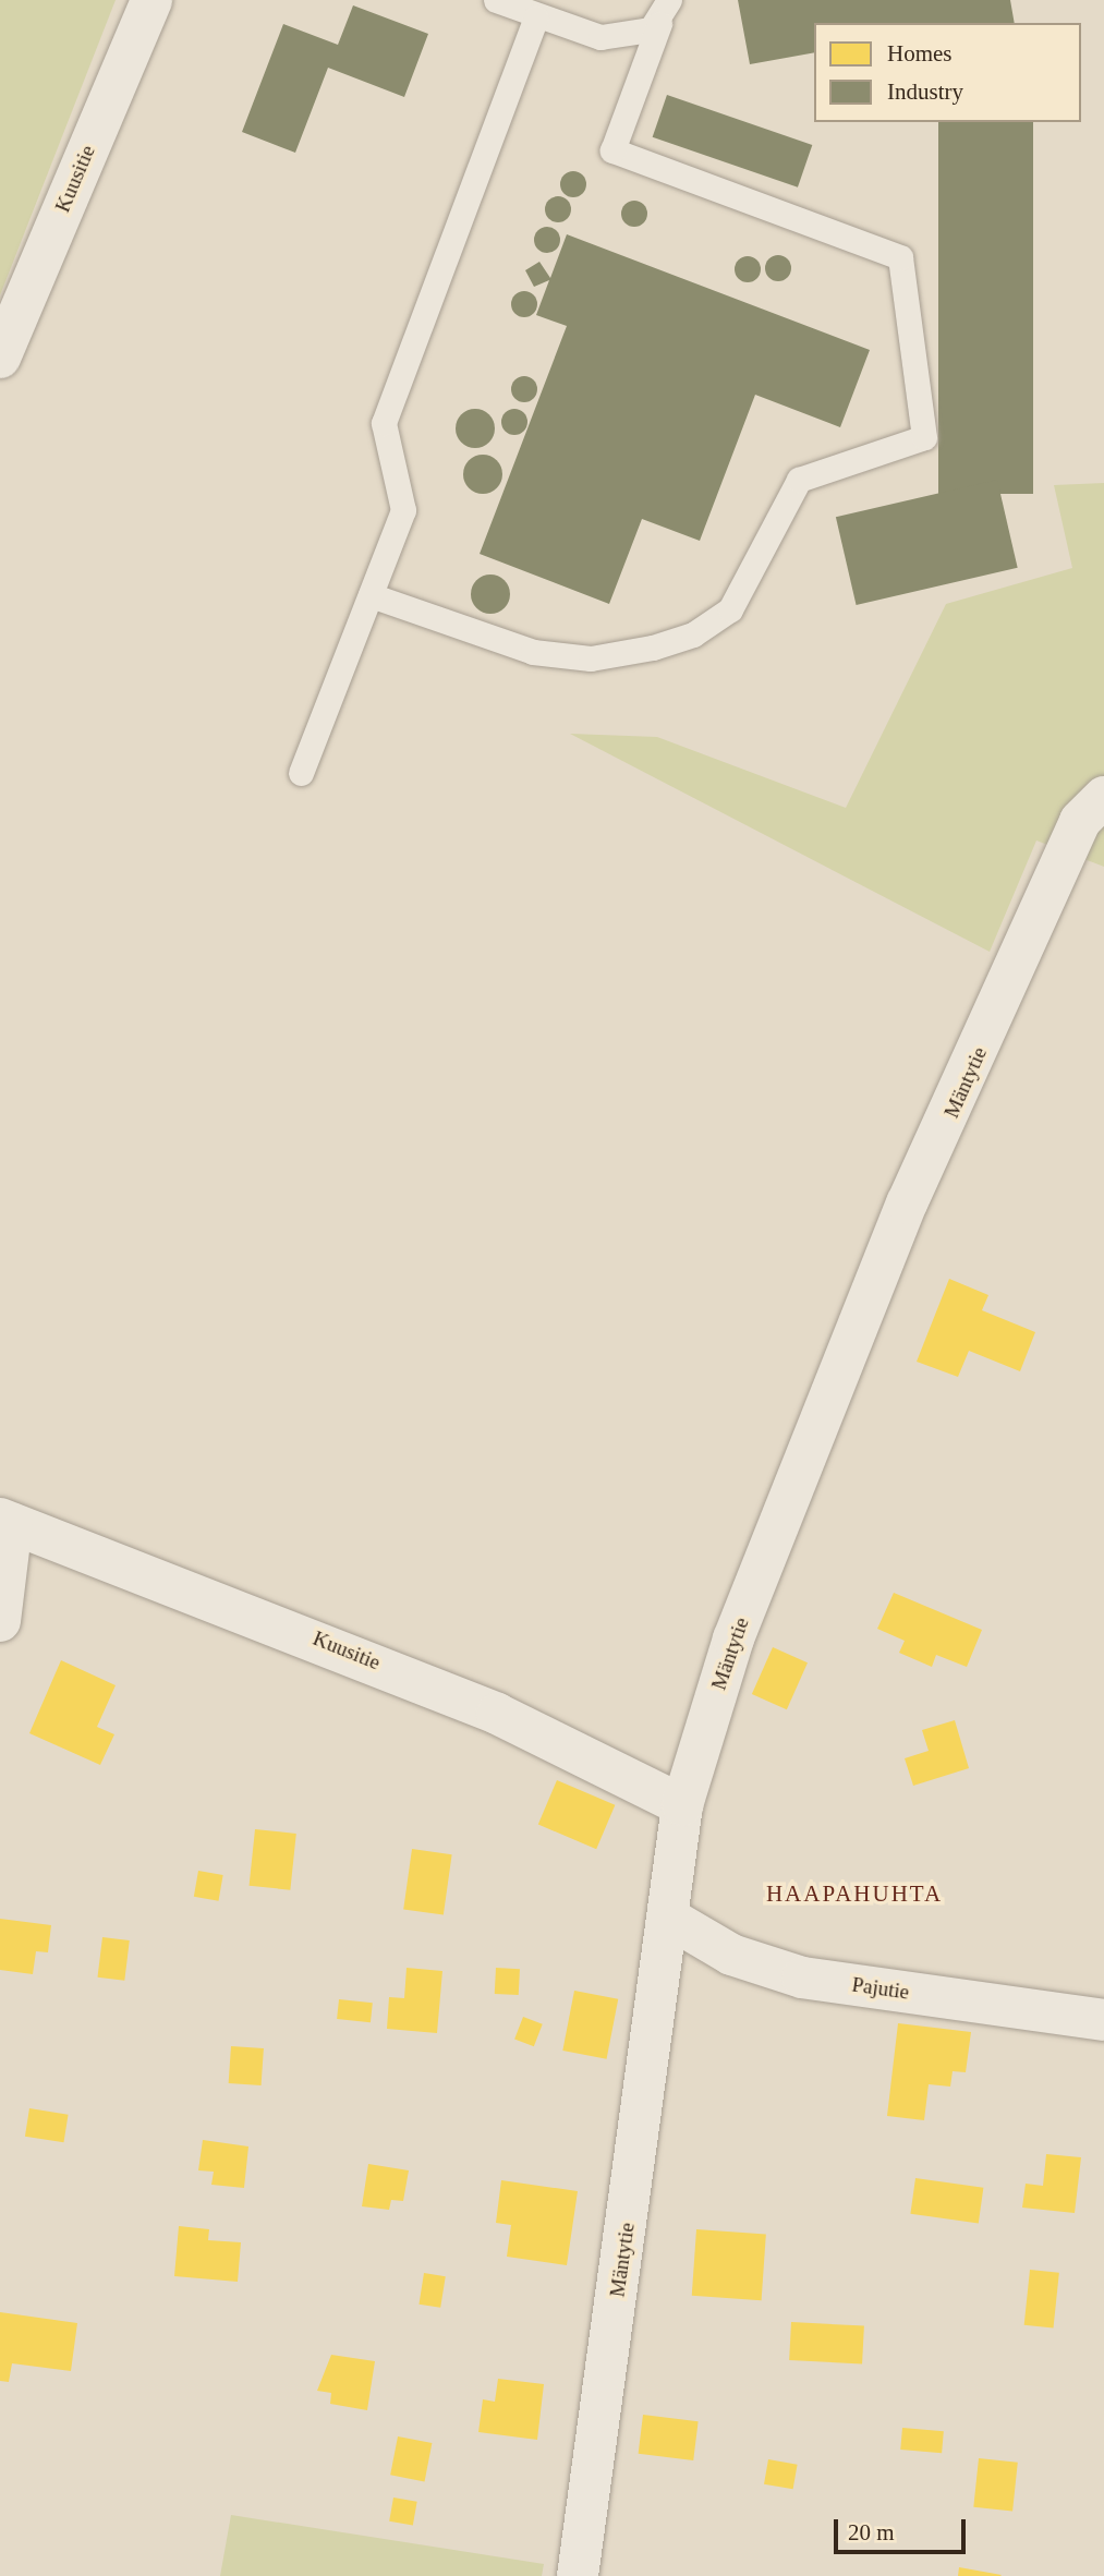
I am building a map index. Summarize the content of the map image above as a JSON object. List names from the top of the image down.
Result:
{
  "streets": {
    "street": ["Kuusitie", "Mäntytie", "Pajutie"]
  },
  "crossings": [
    ["Kuusitie", "Mäntytie"],
    ["Mäntytie", "Pajutie"]
  ],
  "districts": ["HAAPAHUHTA"],
  "legend": ["Homes", "Industry"],
  "scale_bar": "20 m"
}
